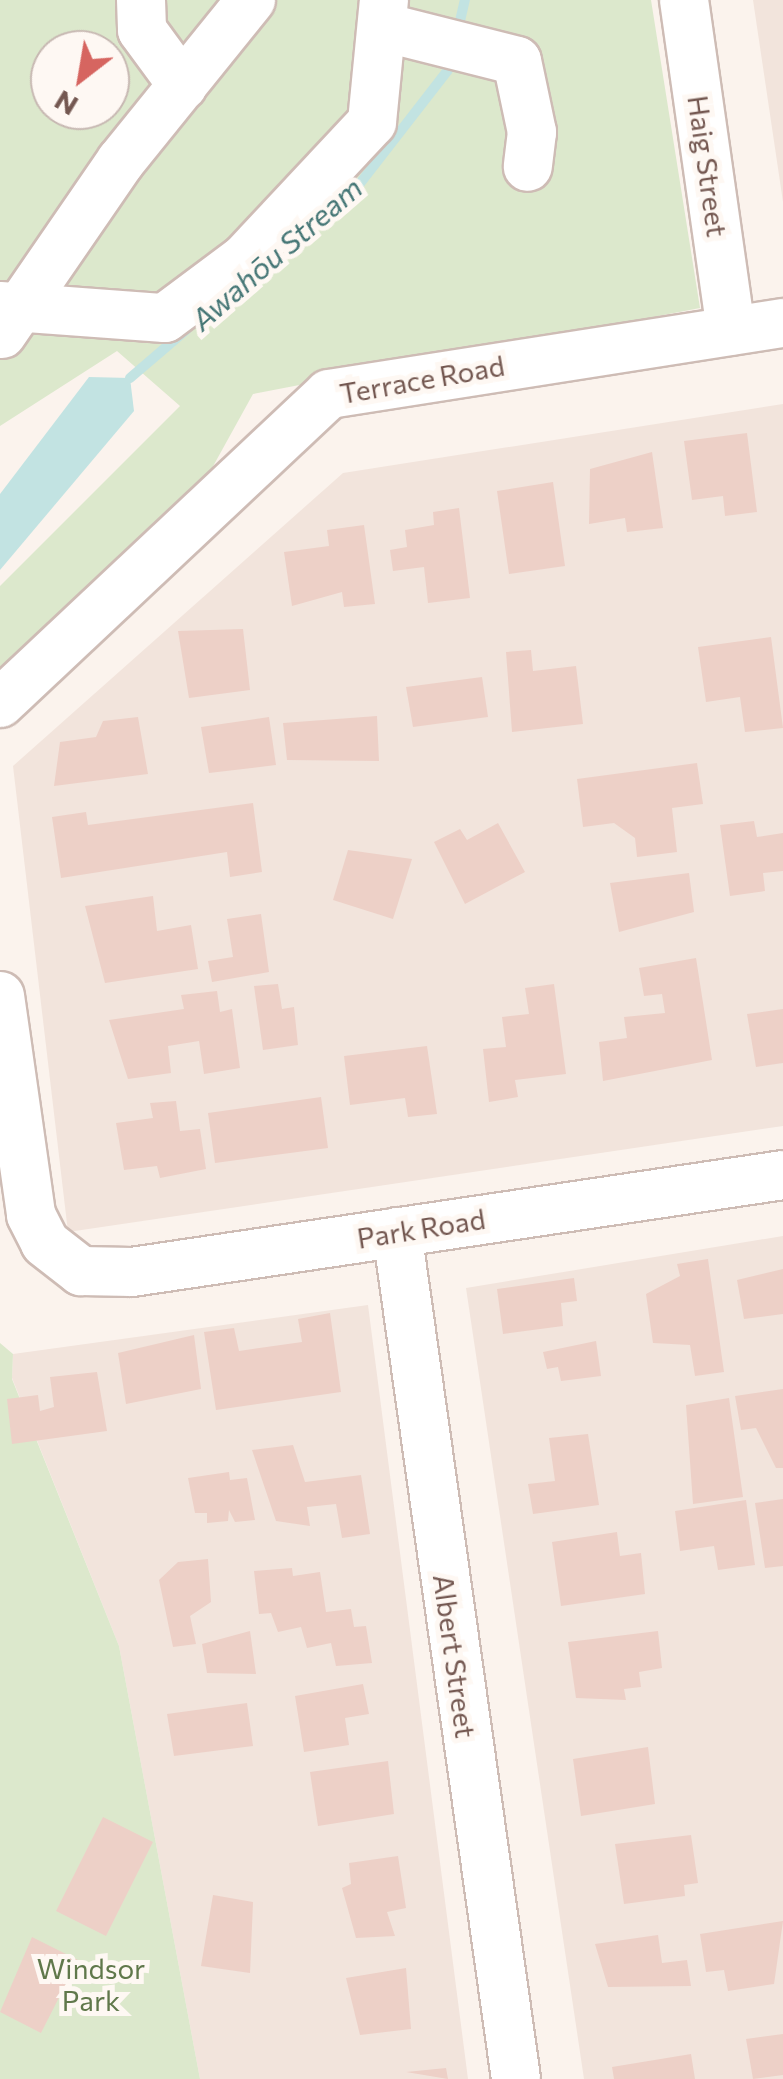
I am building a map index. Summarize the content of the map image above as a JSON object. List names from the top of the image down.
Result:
{
  "streets": {
    "street": [
      "Haig Street",
      "Terrace Road",
      "Park Road",
      "Albert Street"
    ]
  },
  "crossings": [
    ["Haig Street", "Terrace Road"],
    ["Park Road", "Albert Street"]
  ],
  "water": ["Awahōu Stream"],
  "parks": ["Windsor Park"],
  "north": "bottom left"
}
